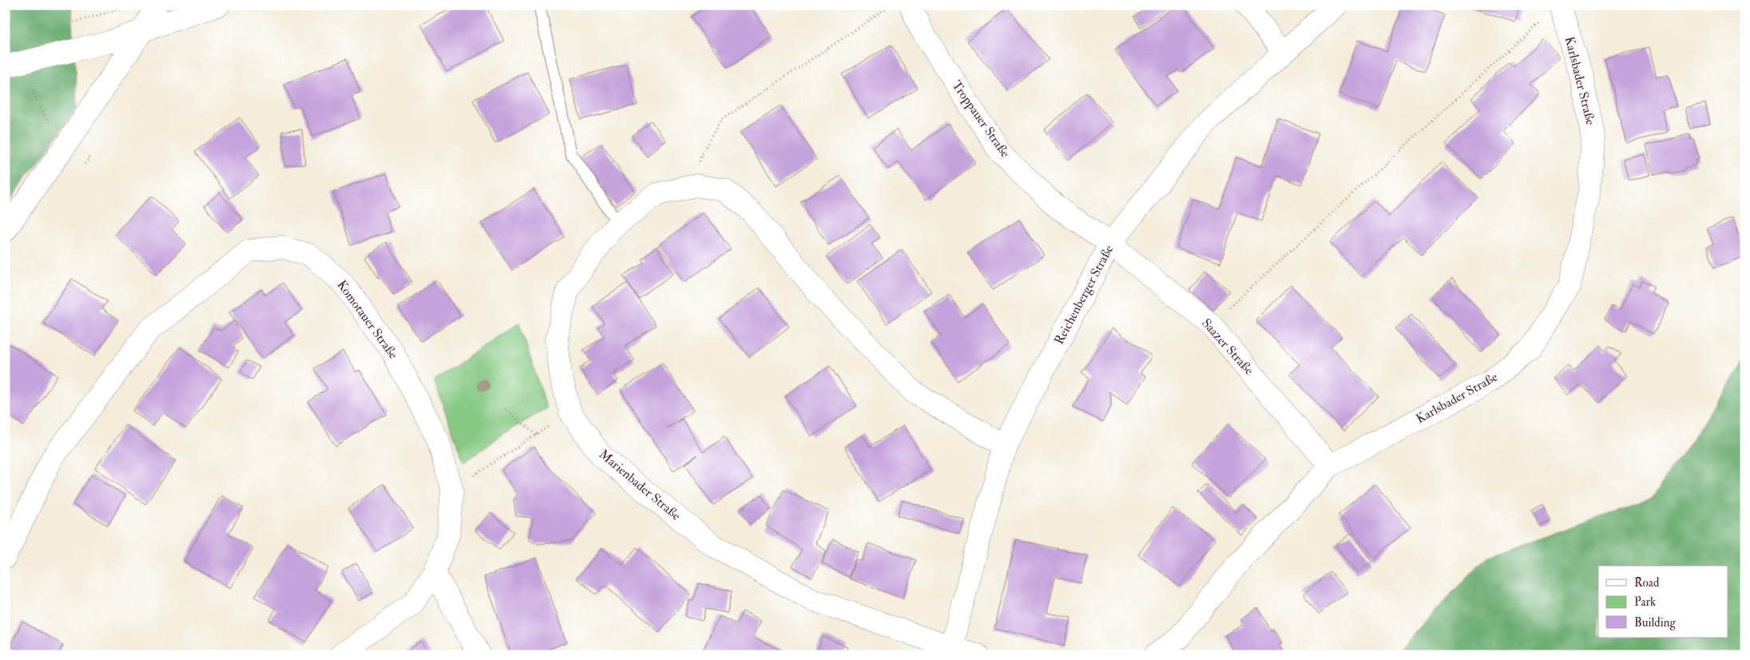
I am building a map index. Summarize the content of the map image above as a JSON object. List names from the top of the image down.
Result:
{
  "streets": {
    "street": [
      "Karlsbader Straße",
      "Troppauer Straße",
      "Reichenberger Straße",
      "Komotauer Straße",
      "Saazer Straße",
      "Marienbader Straße"
    ]
  },
  "crossings": [
    ["Karlsbader Straße", "Saazer Straße"],
    ["Troppauer Straße", "Reichenberger Straße"],
    ["Troppauer Straße", "Saazer Straße"],
    ["Reichenberger Straße", "Saazer Straße"],
    ["Reichenberger Straße", "Marienbader Straße"]
  ],
  "legend": ["Road", "Park", "Building"]
}
